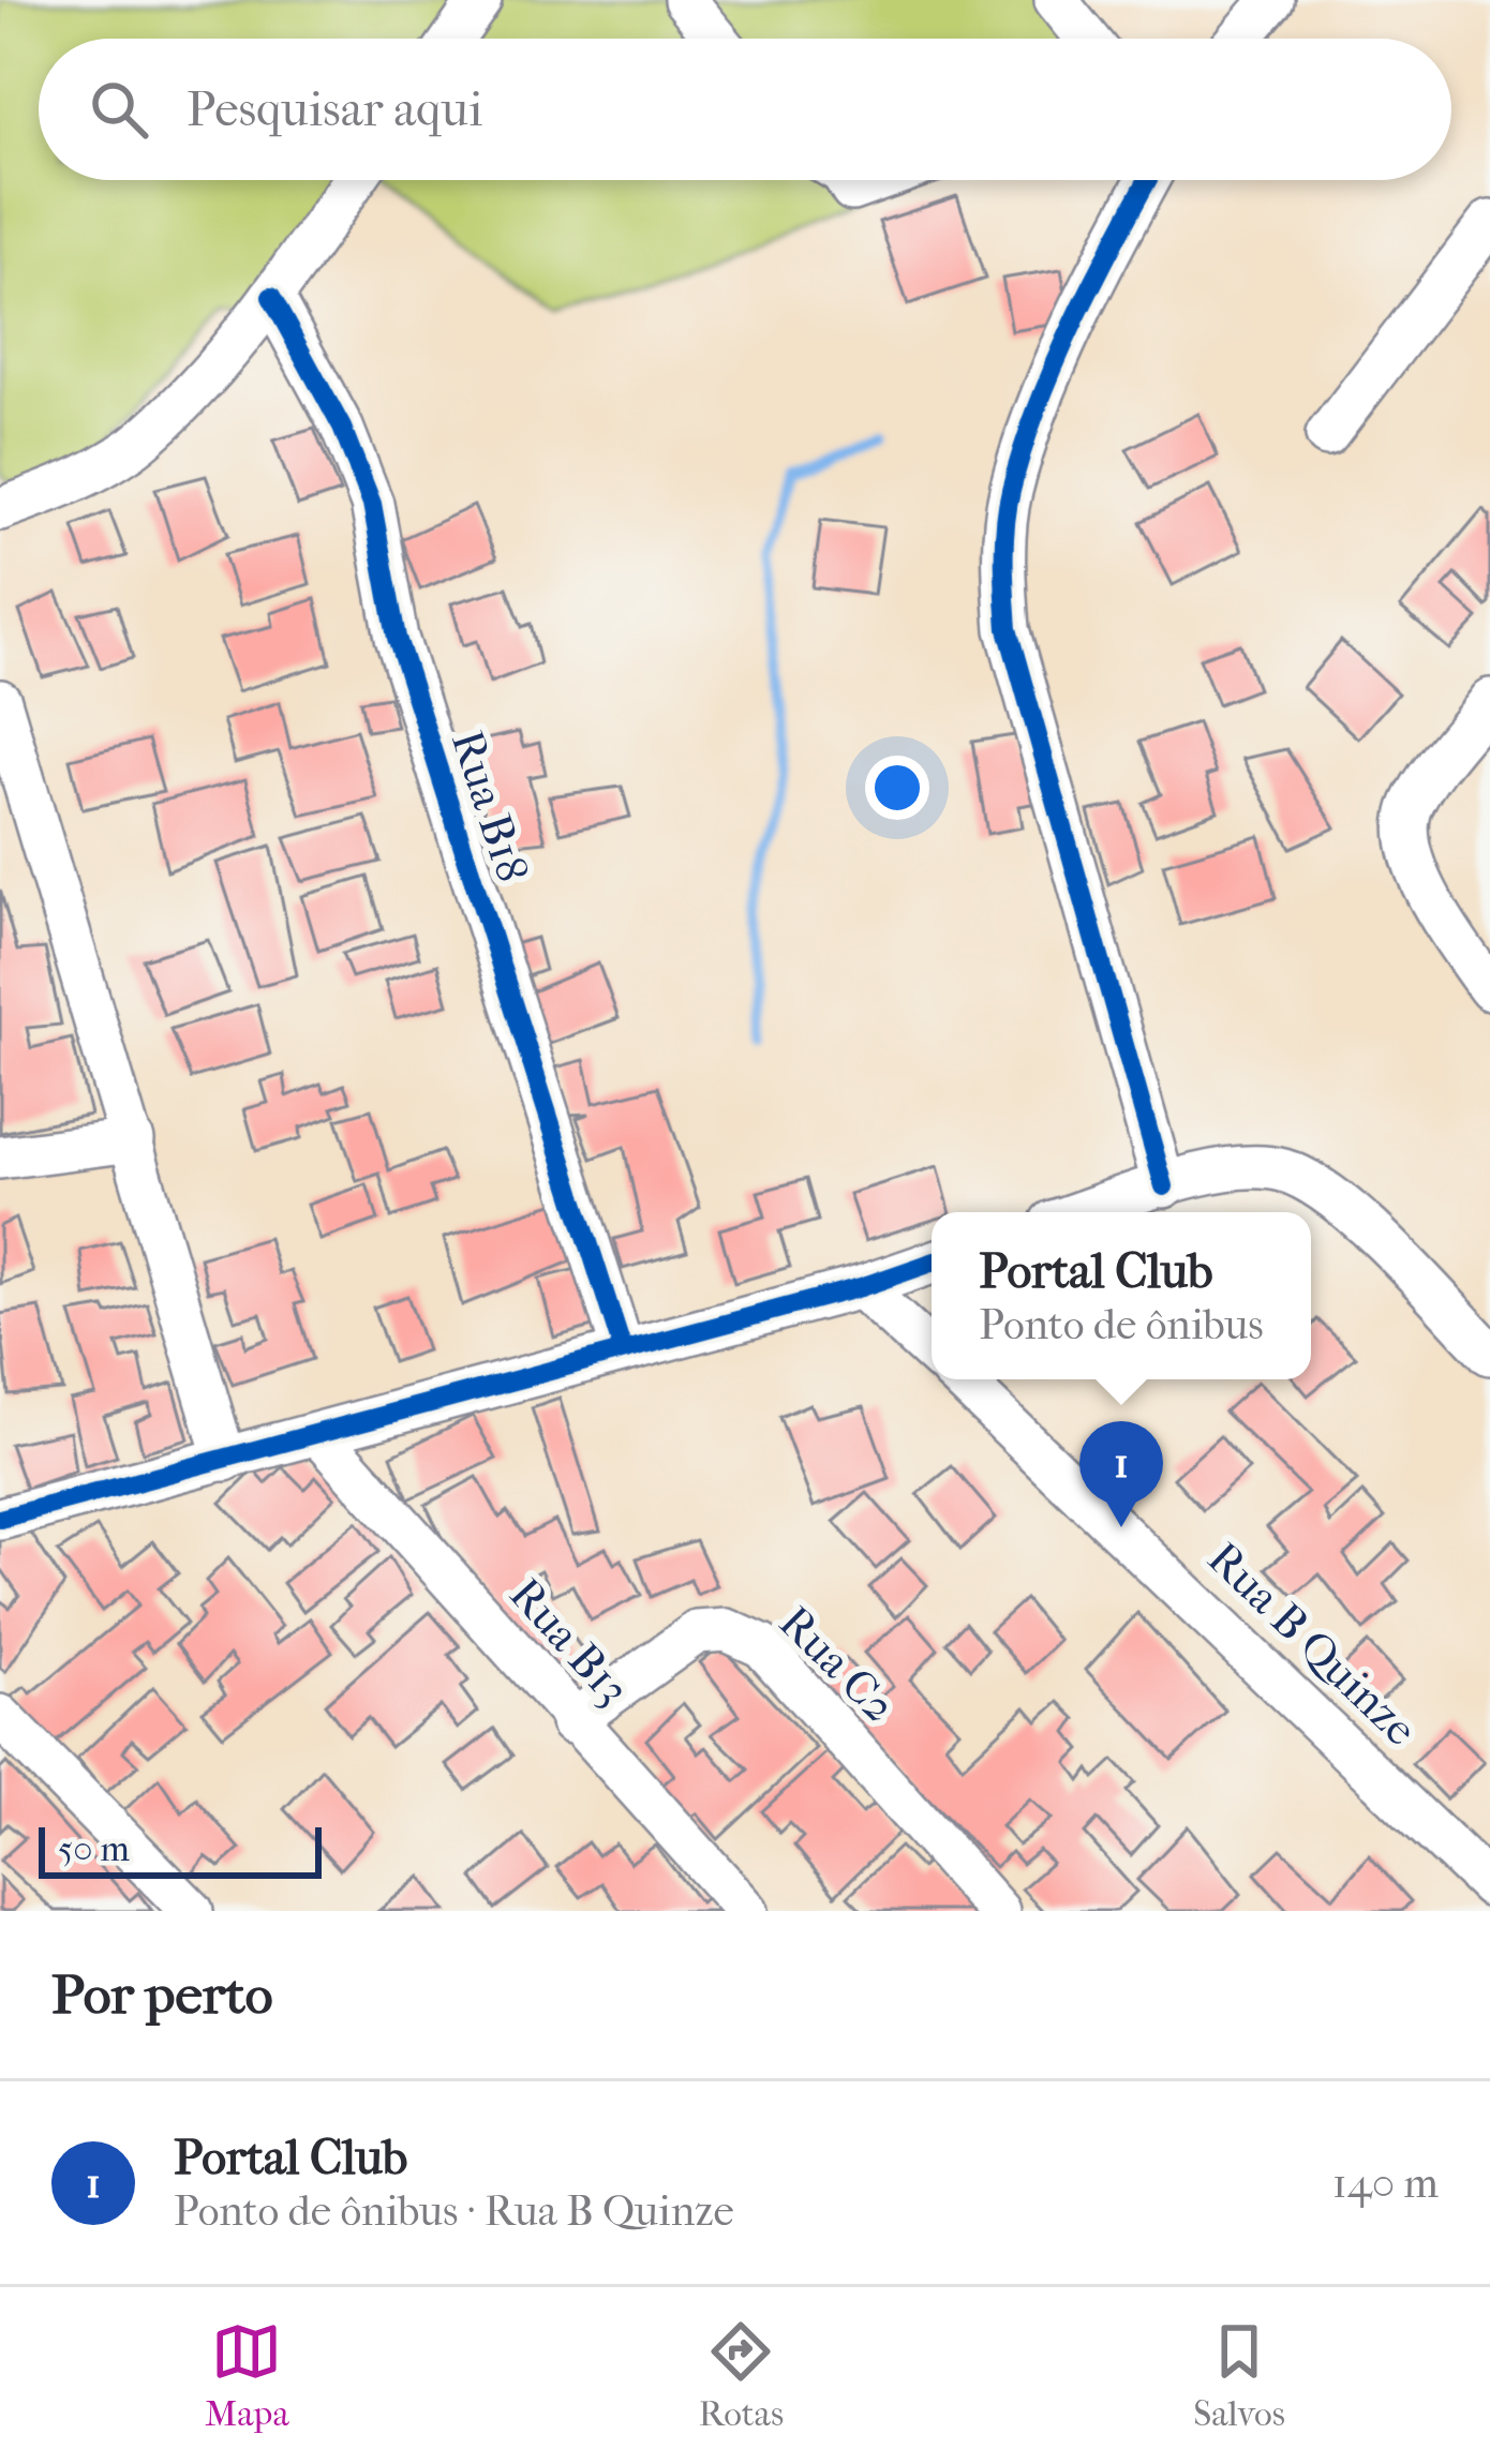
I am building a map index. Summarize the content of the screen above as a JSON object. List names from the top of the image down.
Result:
{
  "streets": {
    "street": [
      "Rua B18",
      "Rua B13",
      "Rua B Quinze",
      "Rua C2"
    ]
  },
  "crossings": [
    ["Rua B13", "Rua C2"]
  ],
  "scale_bar": "50 m",
  "page": {
    "search": "Pesquisar aqui",
    "popup": ["Portal Club", "Ponto de ônibus"],
    "pins": "1",
    "scale": "50 m",
    "heading": "Por perto",
    "list": [
      {
        "mark": "1",
        "name": "Portal Club",
        "note": "Ponto de ônibus · Rua B Quinze",
        "value": "140 m"
      }
    ],
    "nav": ["Mapa", "Rotas", "Salvos"]
  }
}
